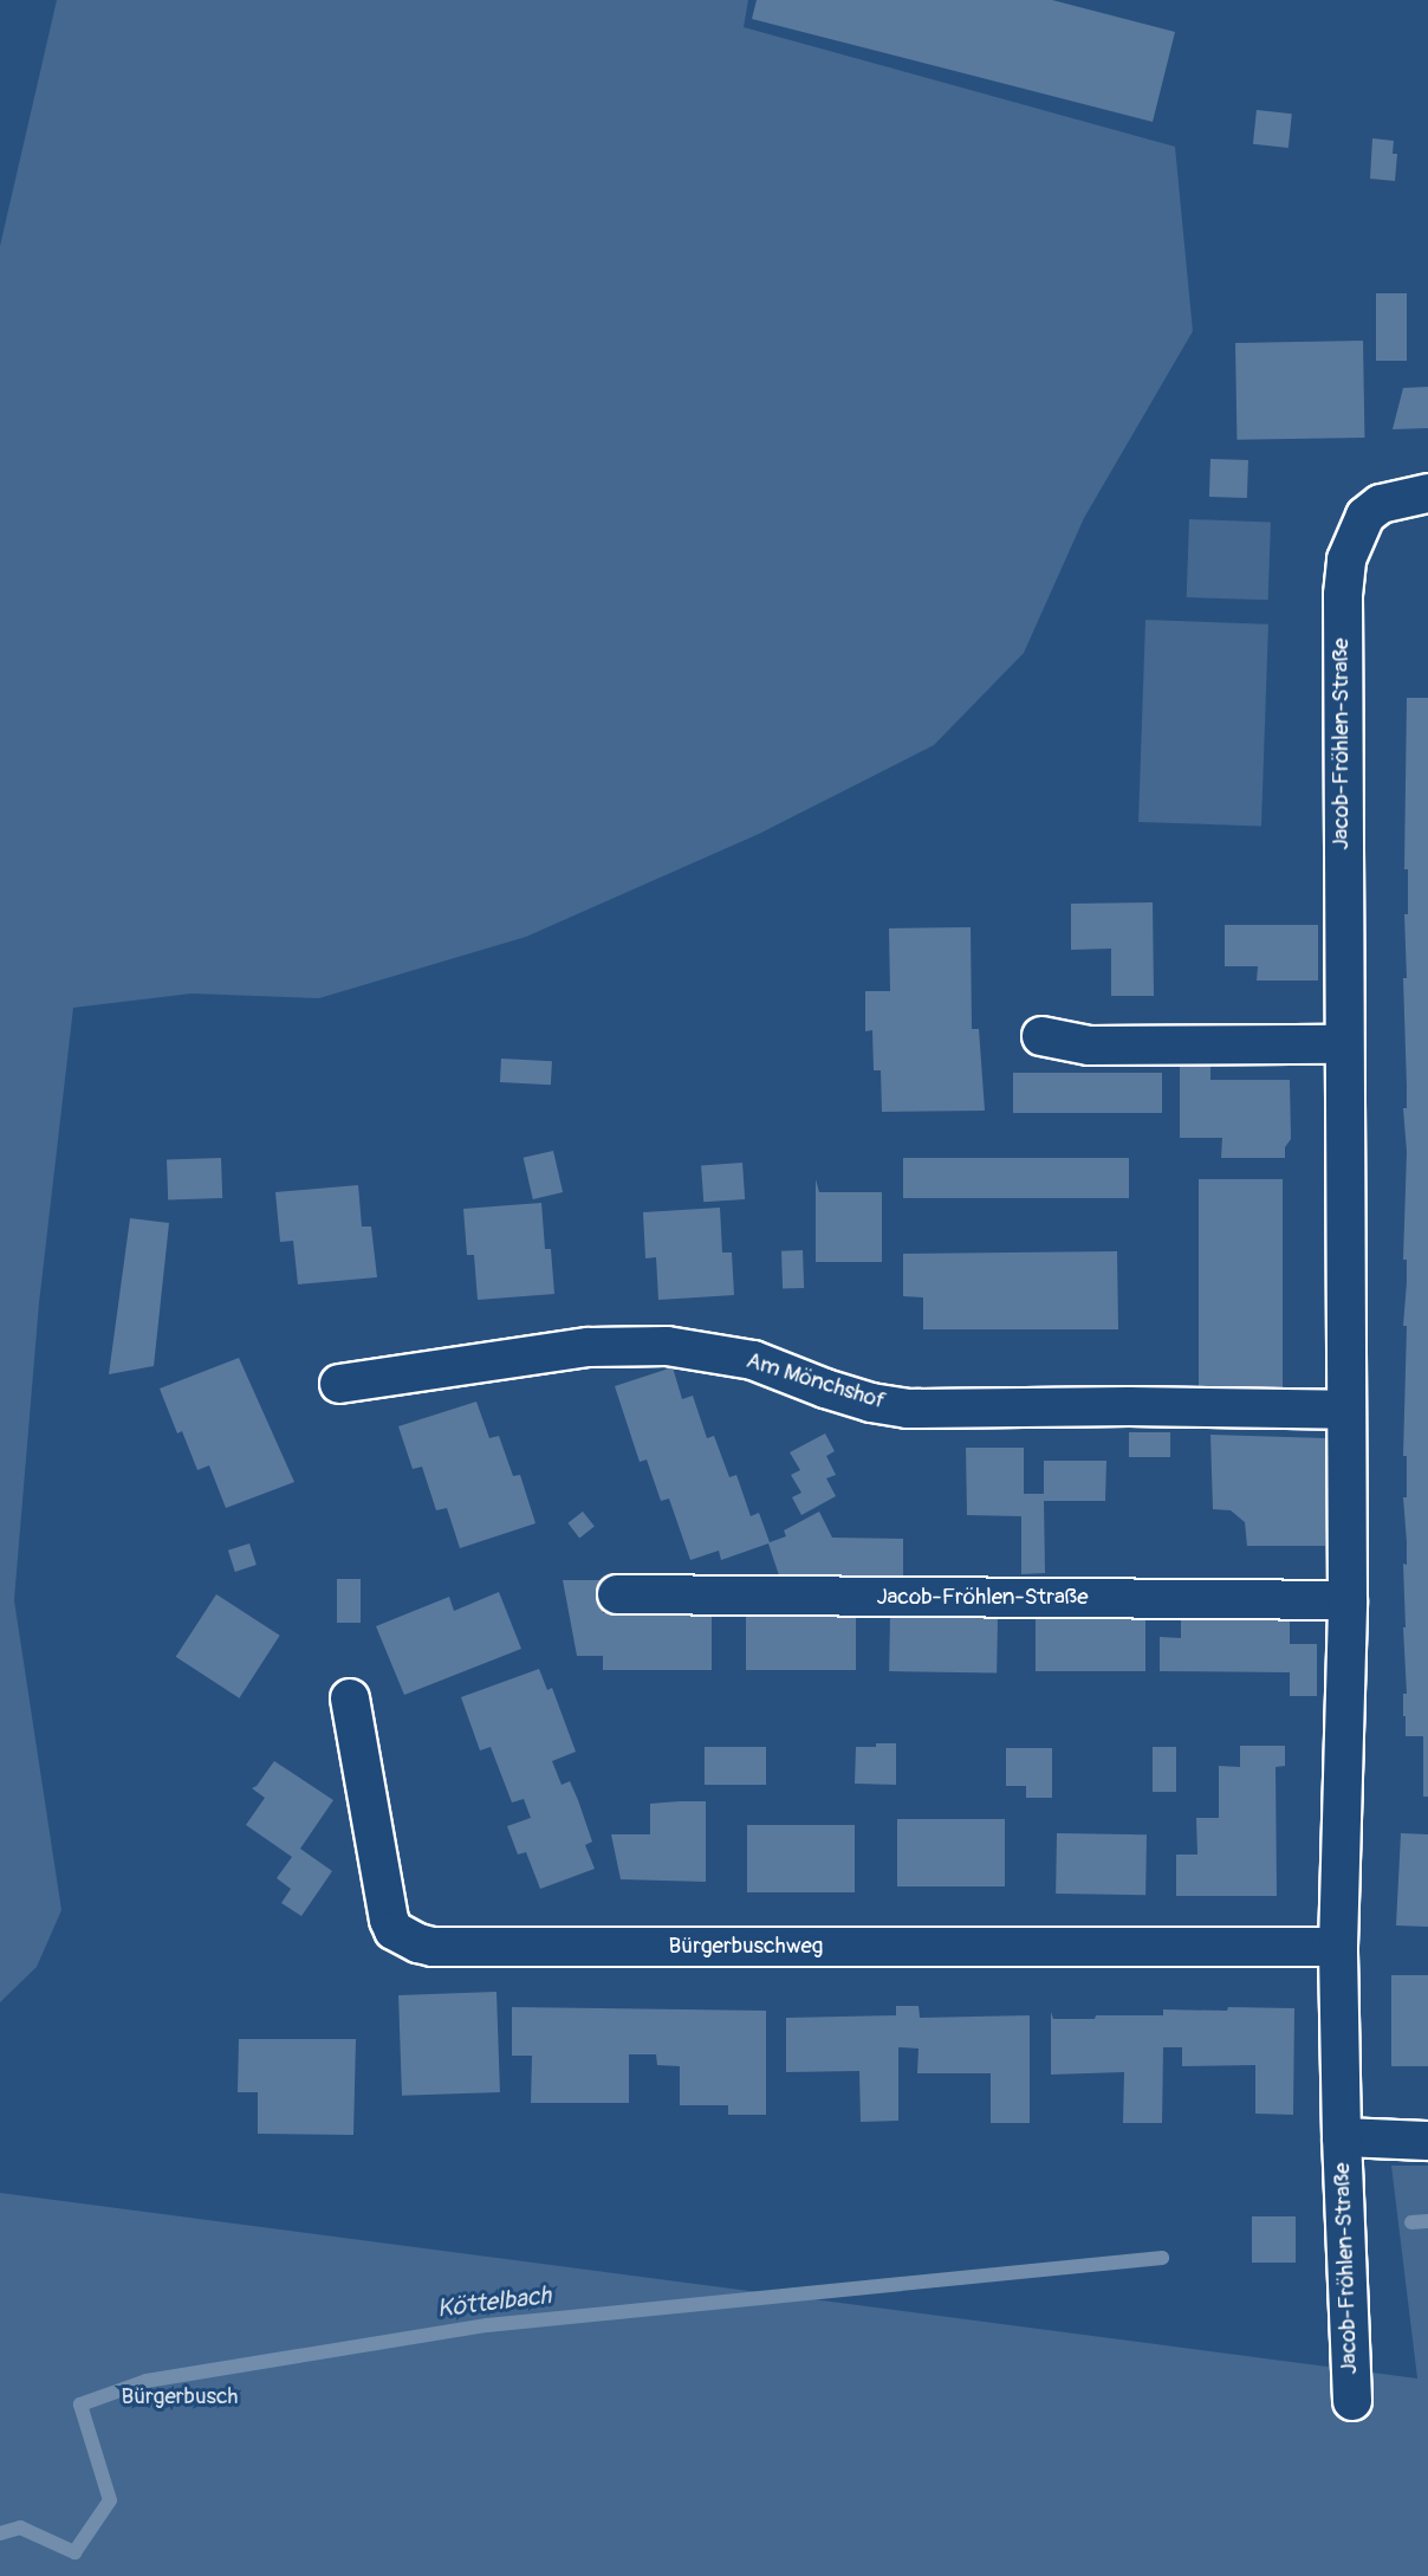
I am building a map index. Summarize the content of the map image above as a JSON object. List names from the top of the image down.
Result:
{
  "streets": {
    "street": ["Jacob-Fröhlen-Straße", "Am Mönchshof", "Bürgerbuschweg"]
  },
  "crossings": [
    ["Jacob-Fröhlen-Straße", "Am Mönchshof"],
    ["Jacob-Fröhlen-Straße", "Bürgerbuschweg"]
  ],
  "water": ["Köttelbach"],
  "parks": ["Bürgerbusch"]
}
